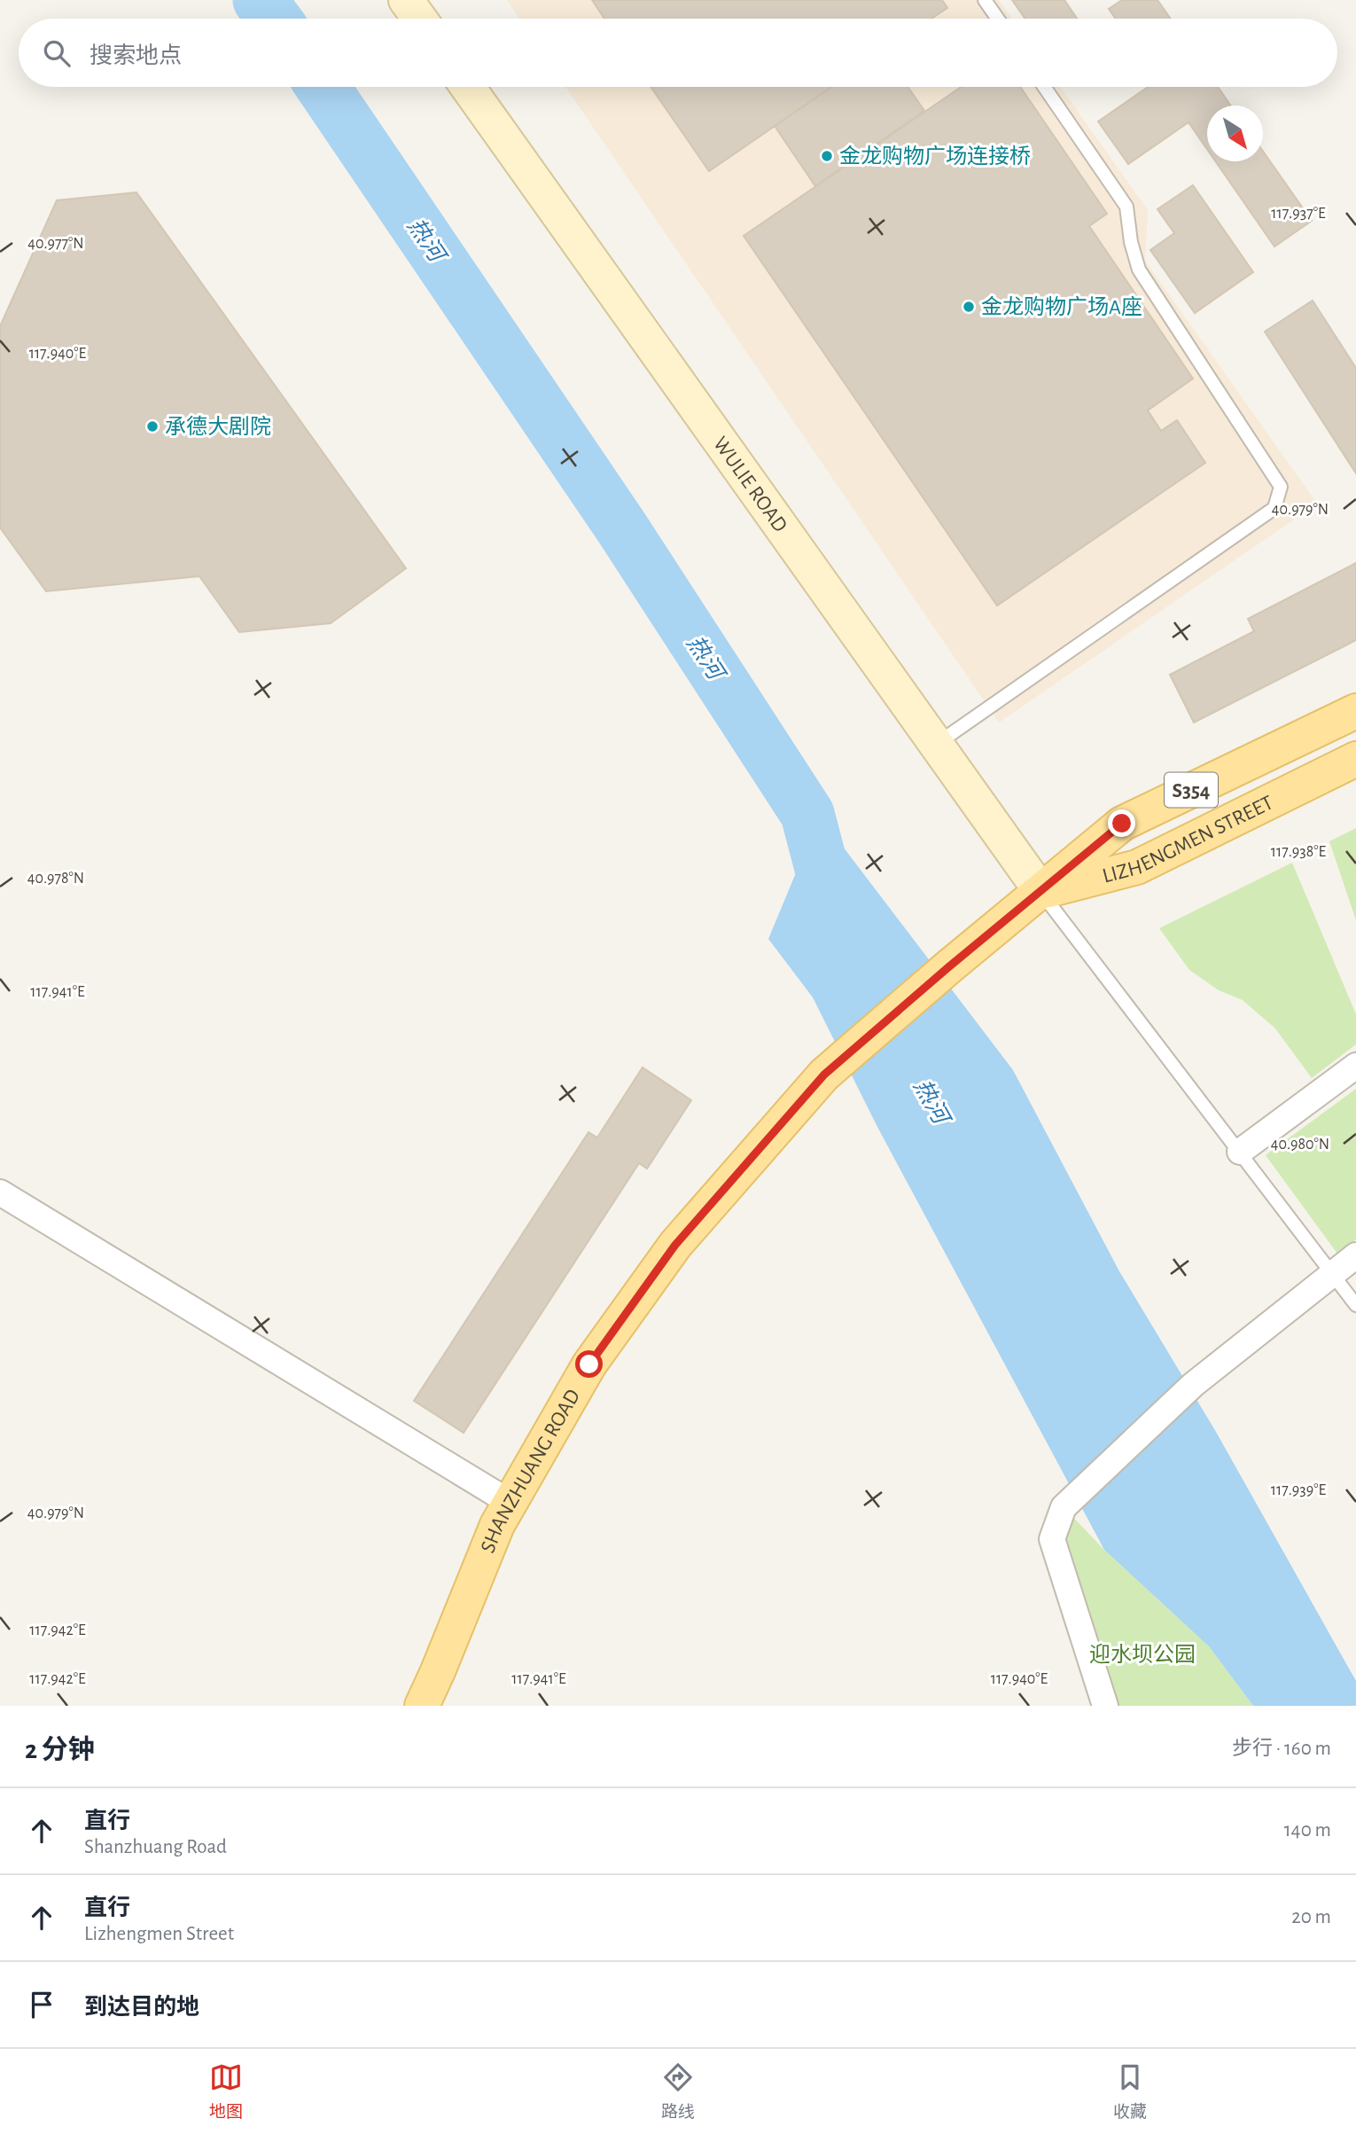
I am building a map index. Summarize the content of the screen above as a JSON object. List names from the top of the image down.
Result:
{
  "streets": {
    "main road": [
      "WULIE ROAD",
      "S354",
      "LIZHENGMEN STREET",
      "SHANZHUANG ROAD"
    ]
  },
  "crossings": [
    ["WULIE ROAD", "LIZHENGMEN STREET"],
    ["WULIE ROAD", "SHANZHUANG ROAD"],
    ["LIZHENGMEN STREET", "SHANZHUANG ROAD"]
  ],
  "water": ["热河"],
  "parks": ["迎水坝公园"],
  "places": ["金龙购物广场连接桥", "金龙购物广场A座", "承德大剧院"],
  "north": "bottom right",
  "page": {
    "search": "搜索地点",
    "heading": ["2 分钟", "步行 · 160 m"],
    "list": [
      ["直行", "Shanzhuang Road", "140 m"],
      ["直行", "Lizhengmen Street", "20 m"],
      "到达目的地"
    ],
    "nav": ["地图", "路线", "收藏"]
  },
  "coordinates": [
    "117.937°E",
    "40.977°N",
    "117.940°E",
    "40.979°N",
    "117.938°E",
    "40.978°N",
    "117.941°E",
    "40.980°N",
    "117.939°E",
    "117.942°E"
  ]
}
